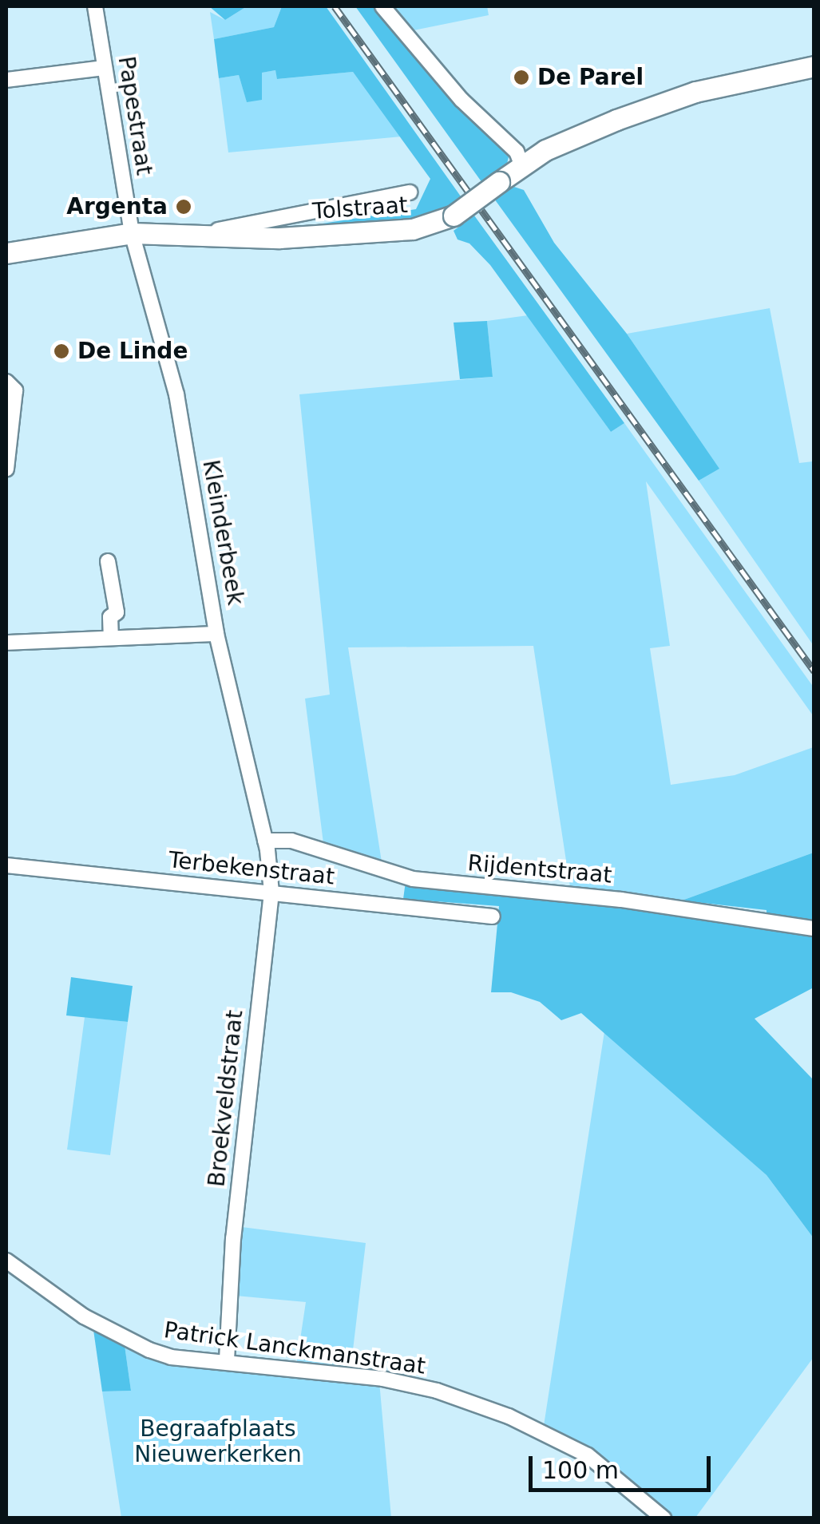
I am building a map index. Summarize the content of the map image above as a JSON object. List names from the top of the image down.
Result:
{
  "streets": {
    "street": [
      "Papestraat",
      "Tolstraat",
      "Kleinderbeek",
      "Terbekenstraat",
      "Rijdentstraat",
      "Broekveldstraat",
      "Patrick Lanckmanstraat"
    ]
  },
  "crossings": [
    ["Papestraat", "Tolstraat"],
    ["Papestraat", "Kleinderbeek"],
    ["Tolstraat", "Kleinderbeek"],
    ["Kleinderbeek", "Rijdentstraat"],
    ["Kleinderbeek", "Broekveldstraat"],
    ["Terbekenstraat", "Broekveldstraat"],
    ["Rijdentstraat", "Broekveldstraat"],
    ["Broekveldstraat", "Patrick Lanckmanstraat"]
  ],
  "parks": ["Begraafplaats Nieuwerkerken"],
  "places": ["De Parel", "Argenta", "De Linde"],
  "scale_bar": "100 m"
}
